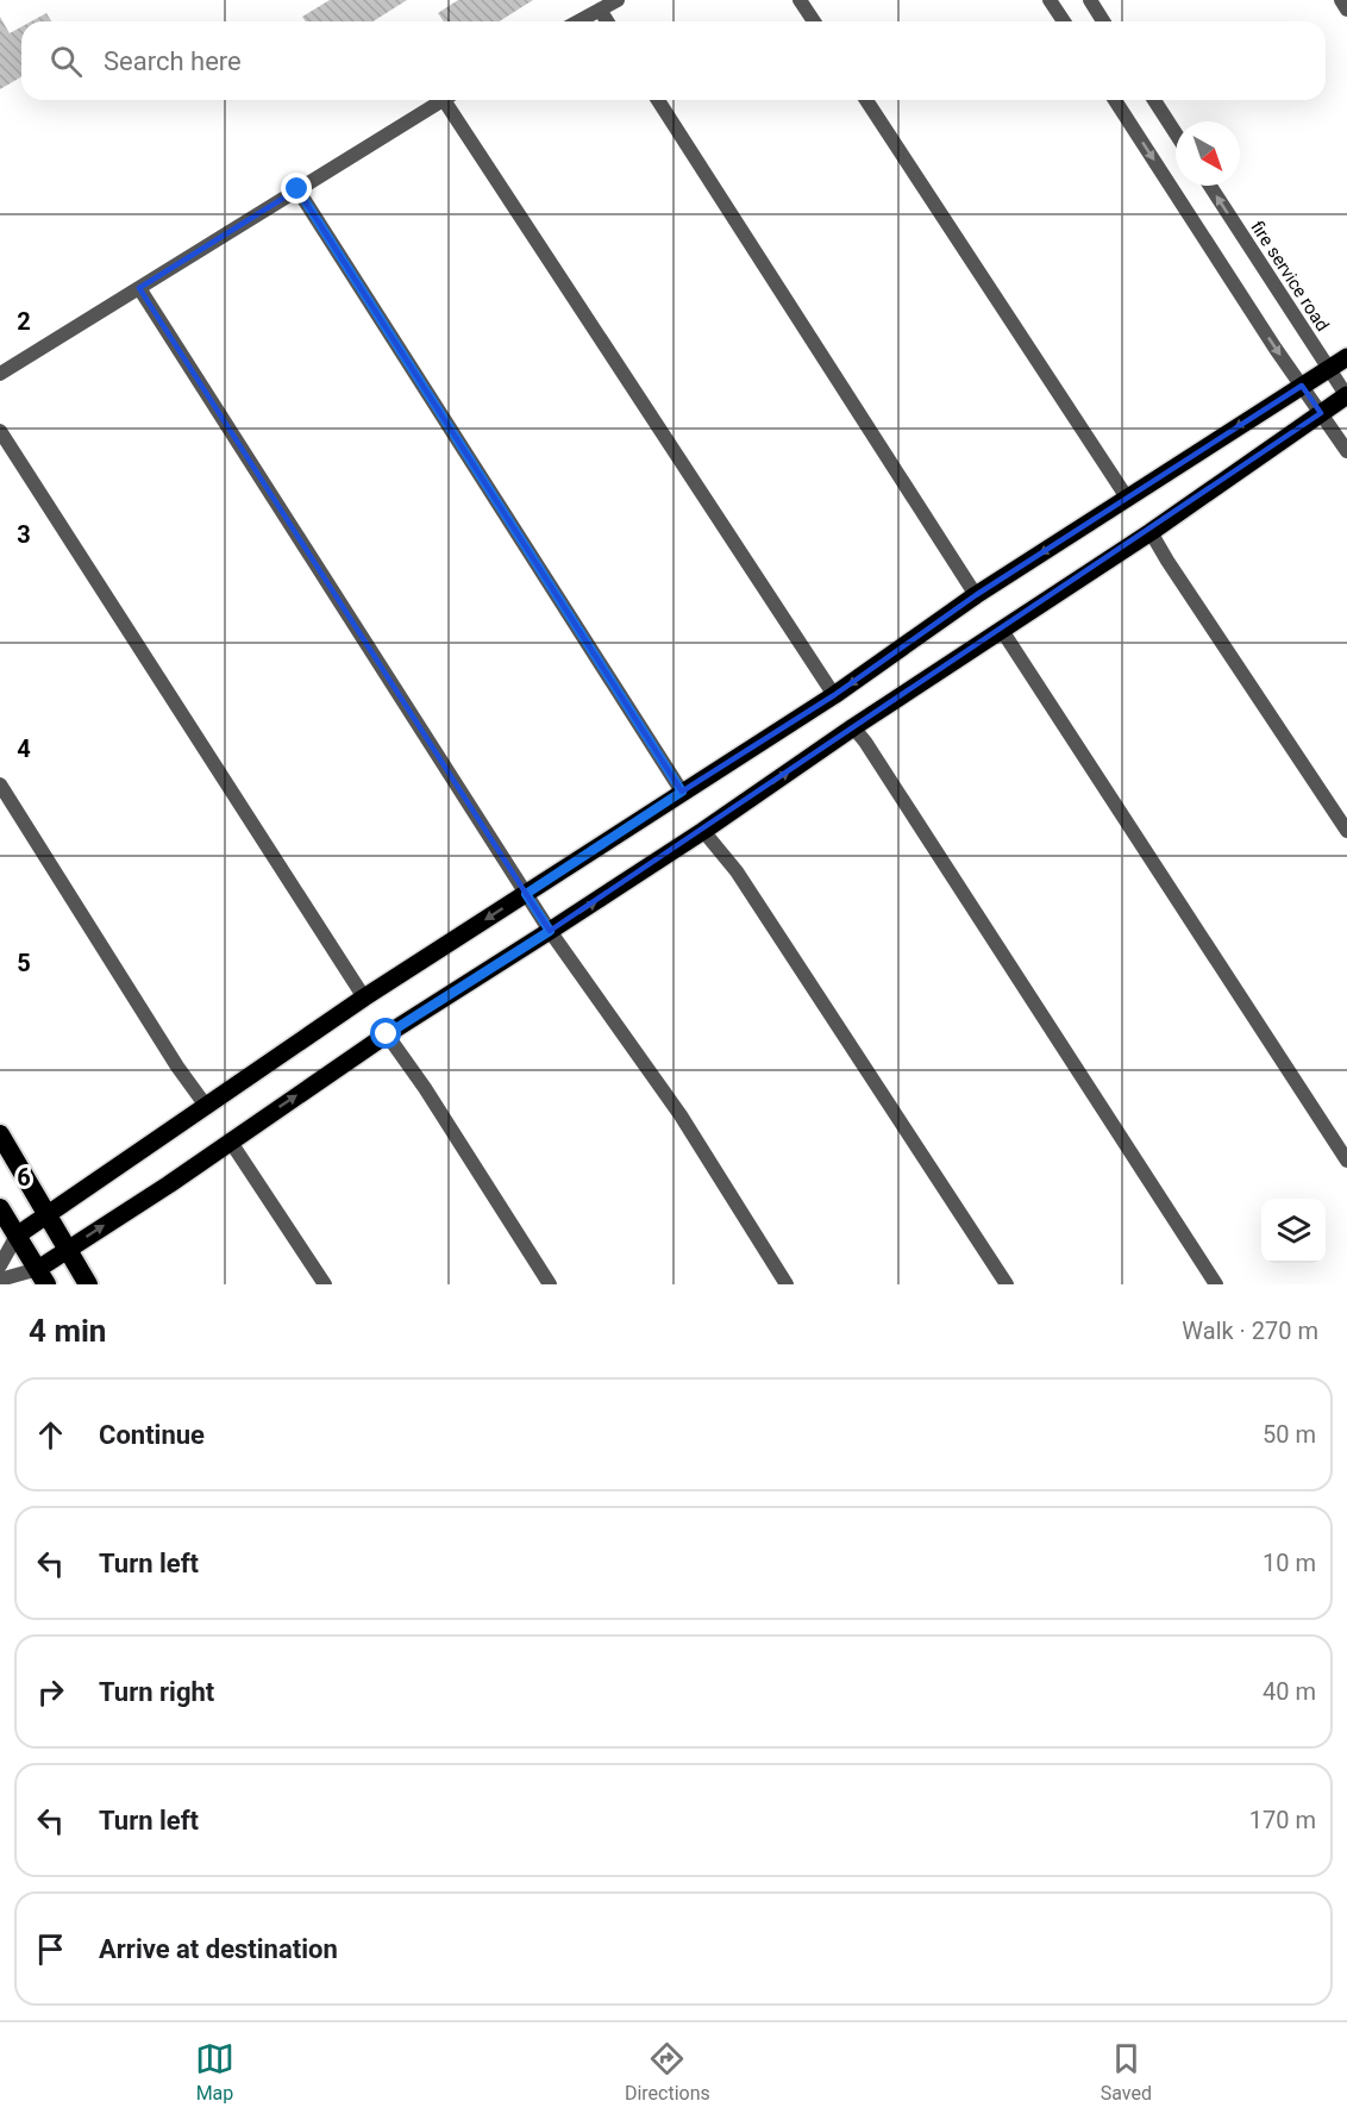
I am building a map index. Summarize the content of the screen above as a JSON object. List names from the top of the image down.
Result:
{
  "streets": {
    "street": ["fire service road"]
  },
  "north": "bottom right",
  "page": {
    "search": "Search here",
    "heading": ["4 min", "Walk · 270 m"],
    "list": [
      ["Continue", "50 m"],
      ["Turn left", "10 m"],
      ["Turn right", "40 m"],
      ["Turn left", "170 m"],
      "Arrive at destination"
    ],
    "nav": ["Map", "Directions", "Saved"]
  },
  "grid": {
    "rows": [
      "2",
      "3",
      "4",
      "5",
      "6"
    ]
  }
}
